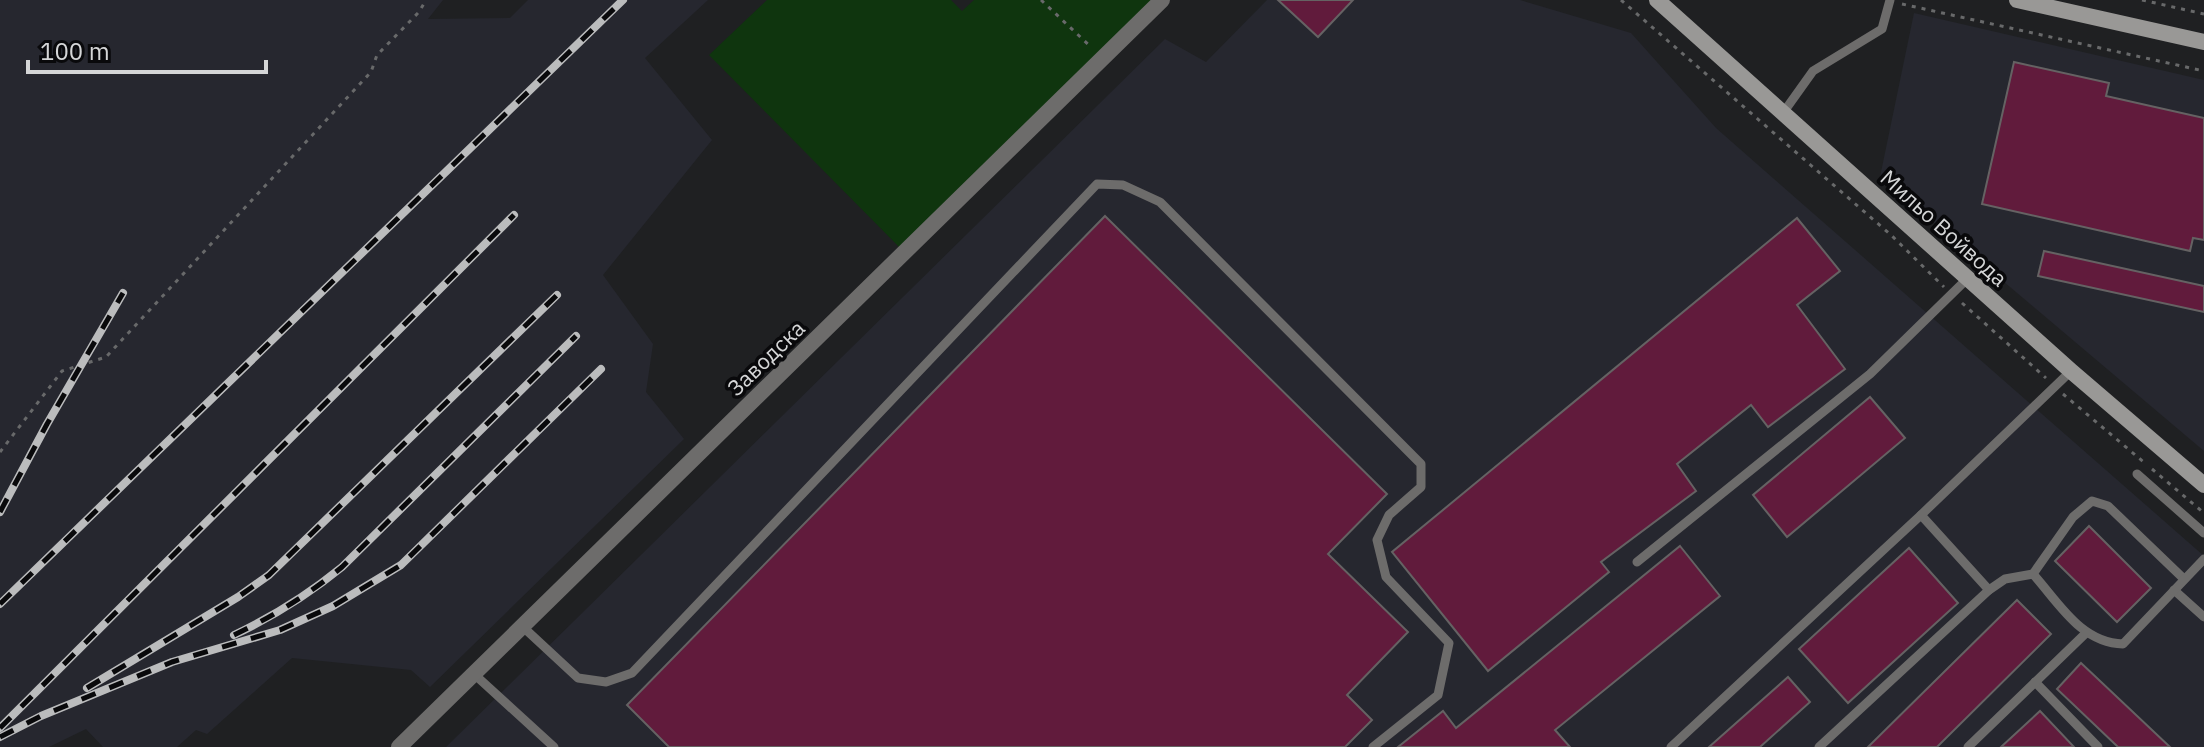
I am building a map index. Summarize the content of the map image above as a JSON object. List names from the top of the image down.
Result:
{
  "streets": {
    "street": ["Мильо Войвода", "Заводска"]
  },
  "scale_bar": "100 m"
}
